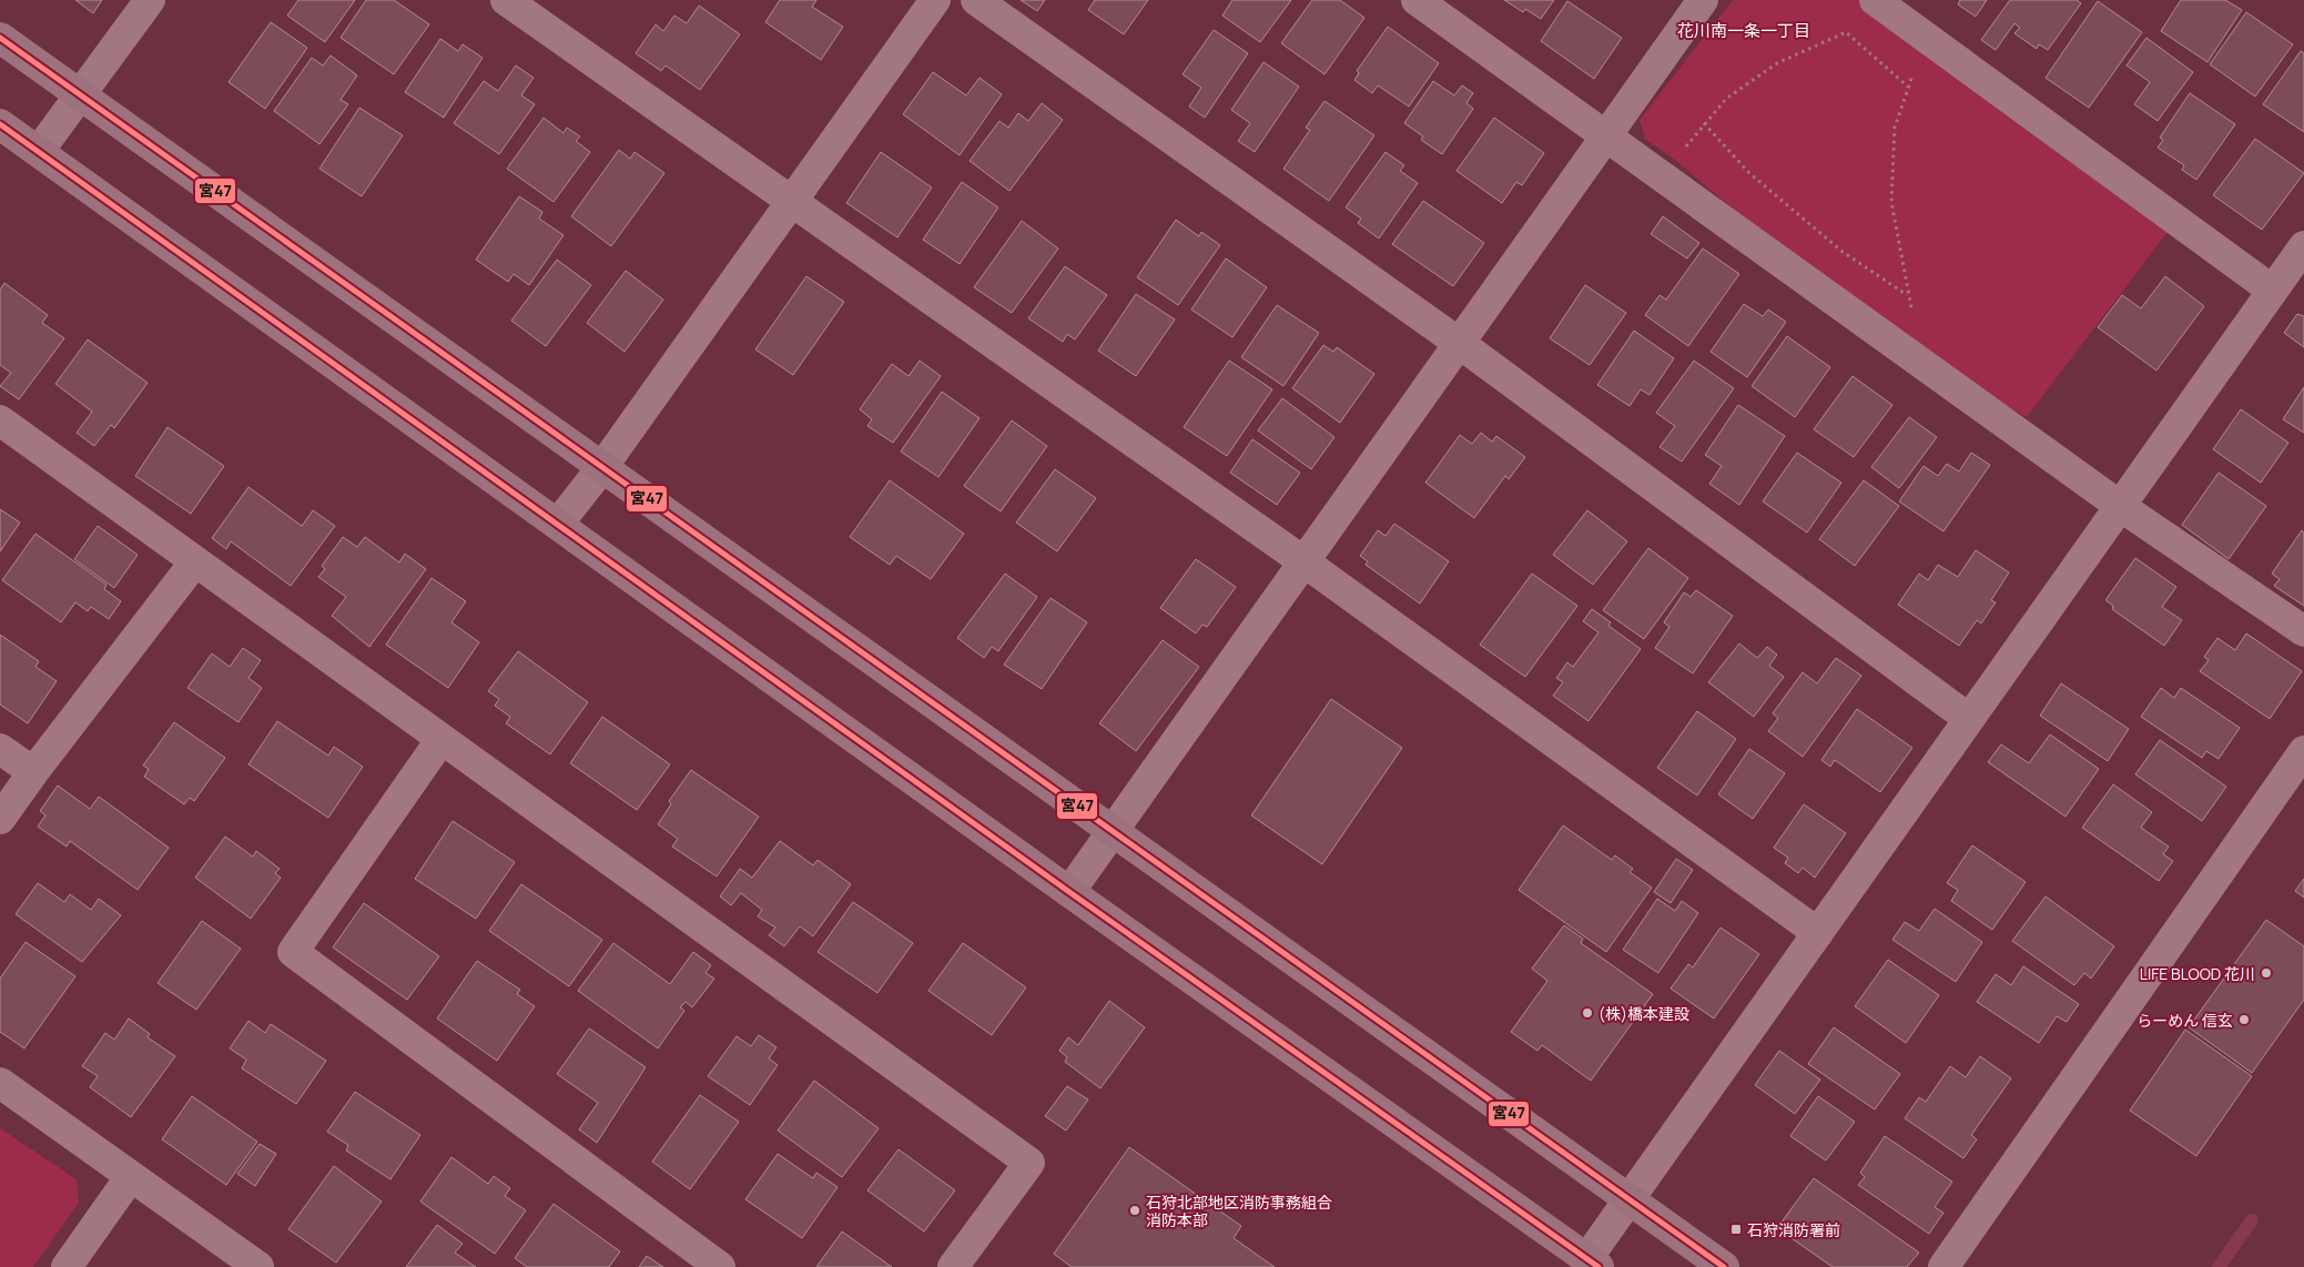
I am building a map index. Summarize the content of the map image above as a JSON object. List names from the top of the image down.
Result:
{
  "districts": ["花川南一条一丁目"],
  "places": {
    "other": [
      "LIFE BLOOD 花川",
      "(株)橋本建設",
      "らーめん 信玄",
      "石狩北部地区消防事務組合 消防本部"
    ],
    "transit": ["石狩消防署前"]
  },
  "lines": ["transit line 宮47"]
}
